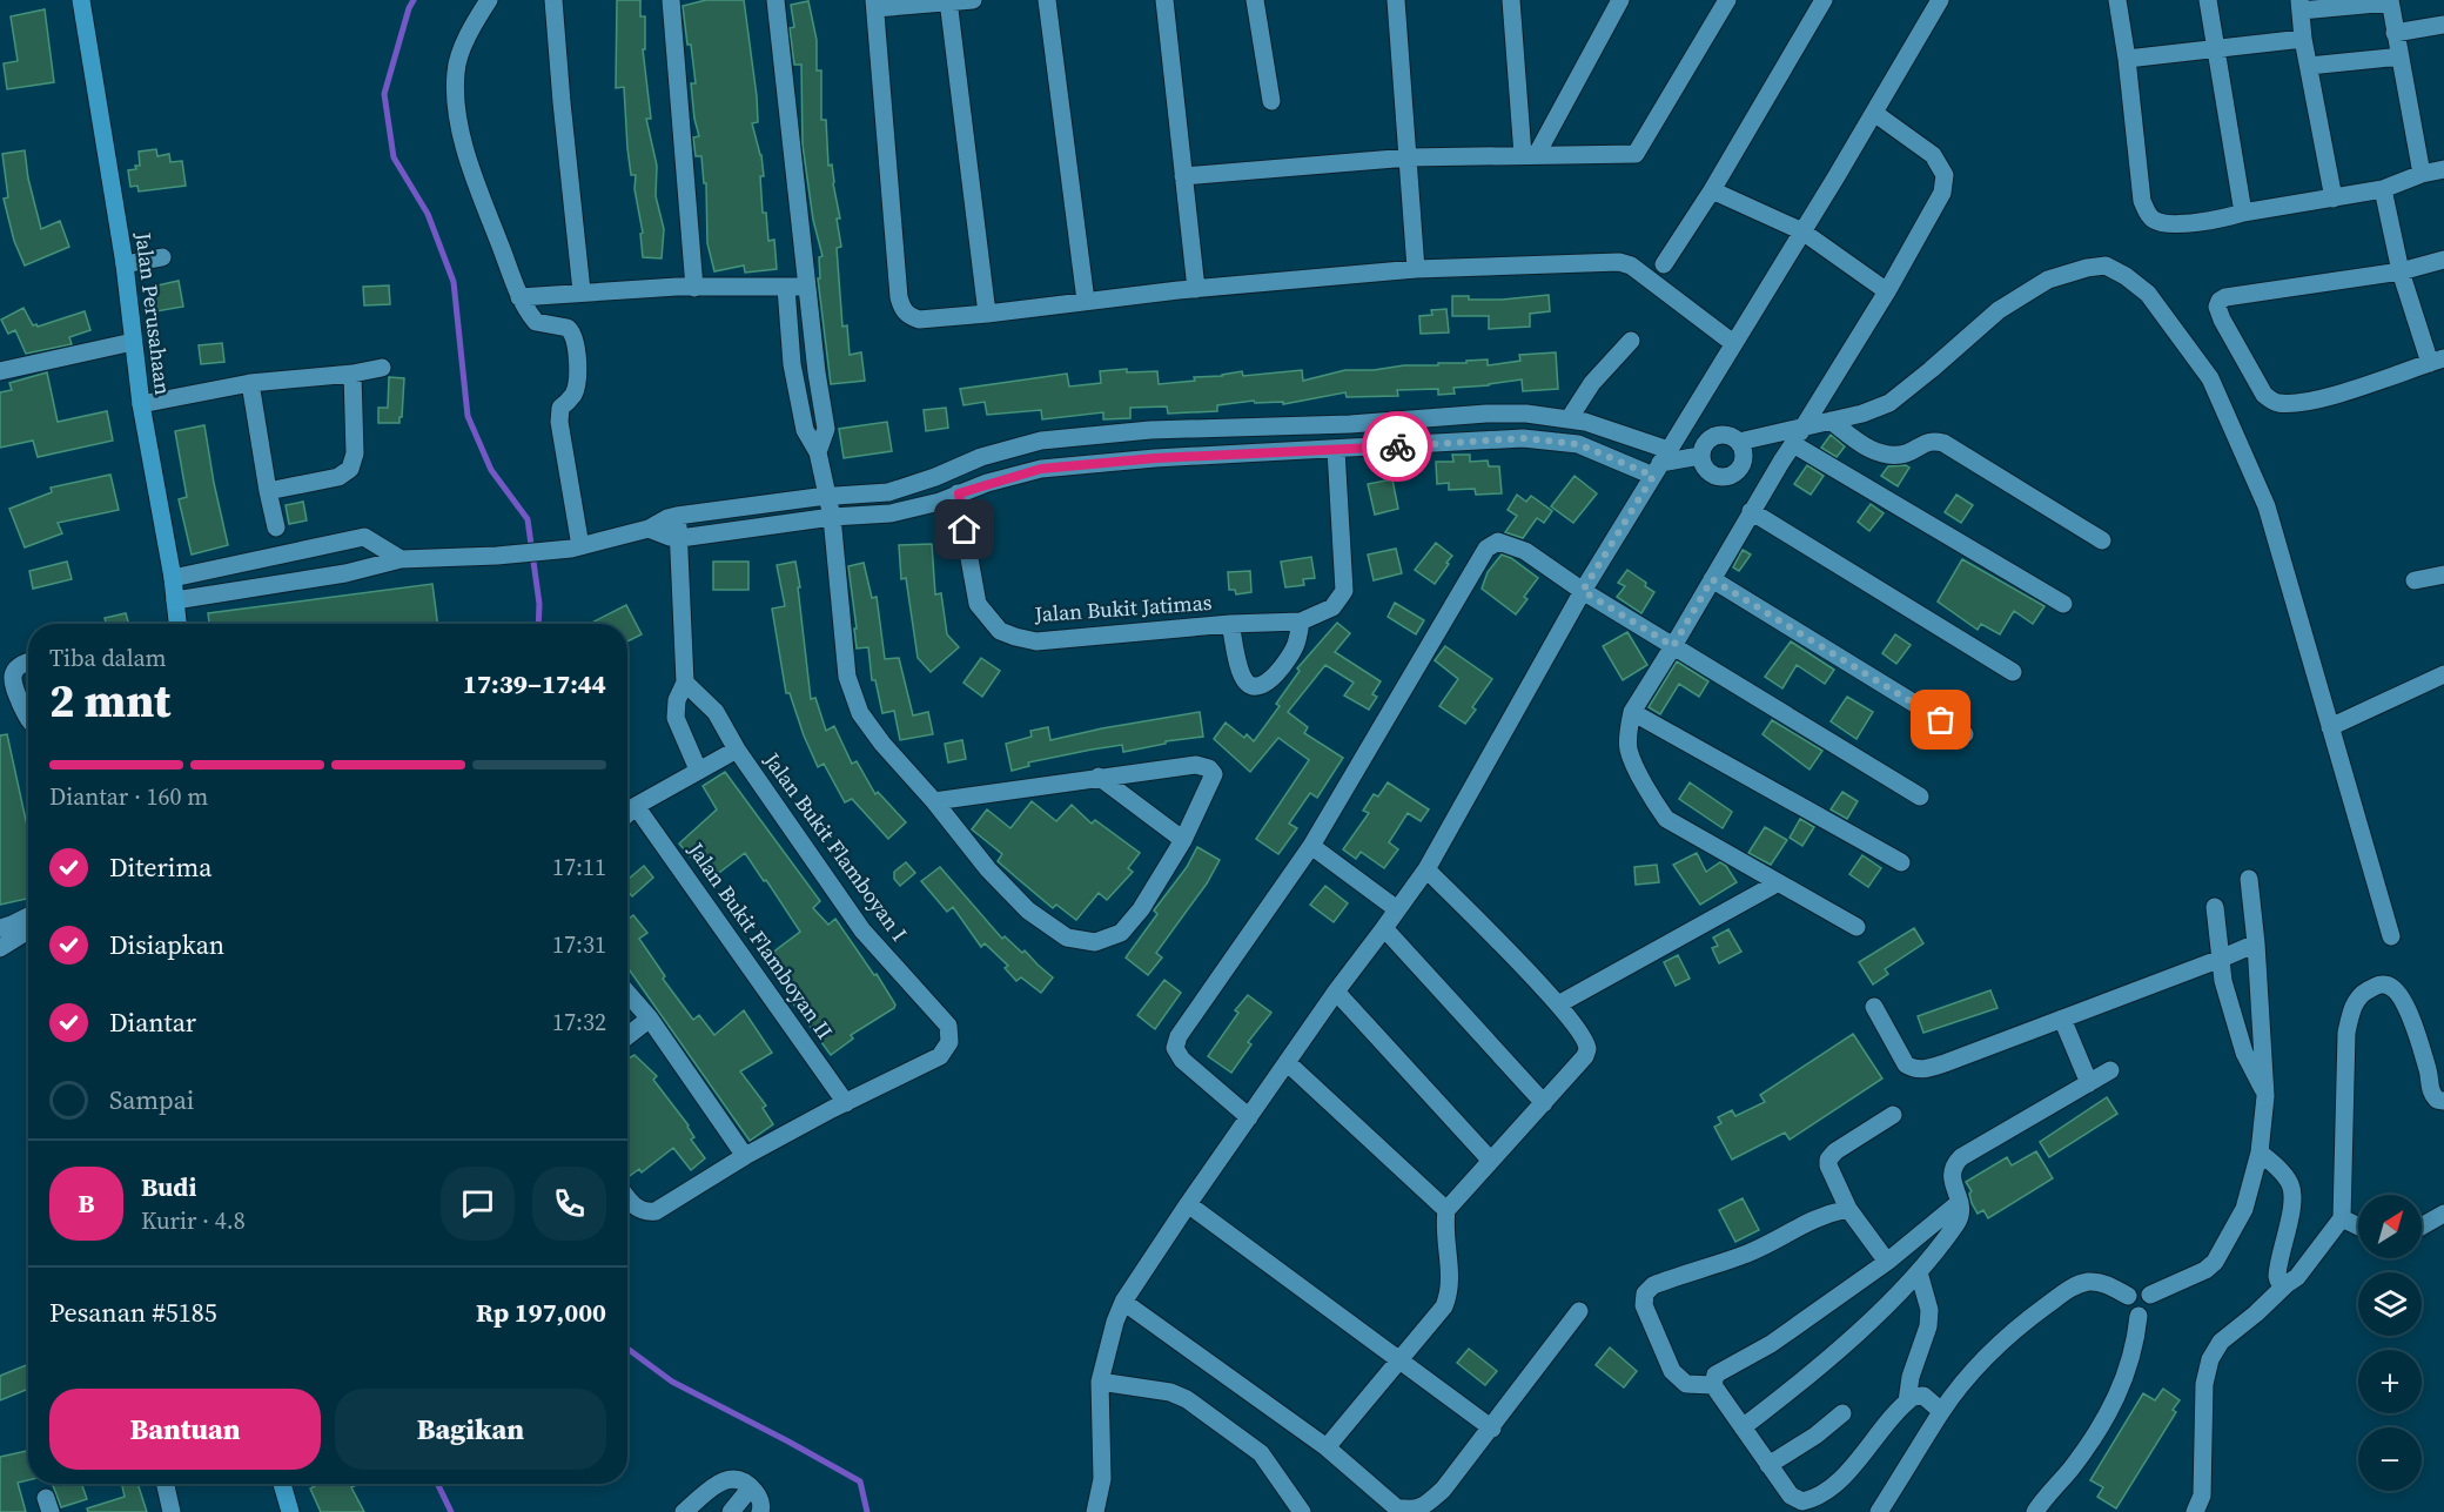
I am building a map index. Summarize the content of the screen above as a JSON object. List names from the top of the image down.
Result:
{
  "streets": {
    "main road": ["Jalan Perusahaan"],
    "street": ["Jalan Bukit Jatimas", "Jalan Bukit Flamboyan I", "Jalan Bukit Flamboyan II"]
  },
  "crossings": [
    ["Jalan Bukit Flamboyan I", "Jalan Bukit Flamboyan II"]
  ],
  "north": "top right",
  "page": {
    "heading": ["2 mnt", "Tiba dalam", "17:39–17:44"],
    "panel": [
      "Budi",
      "Kurir · 4.8",
      "Pesanan #5185",
      "Rp 197,000"
    ],
    "bar": "Diantar · 160 m",
    "list": [
      ["Diterima", "17:11"],
      ["Disiapkan", "17:31"],
      ["Diantar", "17:32"],
      "Sampai"
    ],
    "round": "B",
    "map_buttons": ["+", "−"],
    "buttons": ["Bantuan", "Bagikan"]
  }
}
